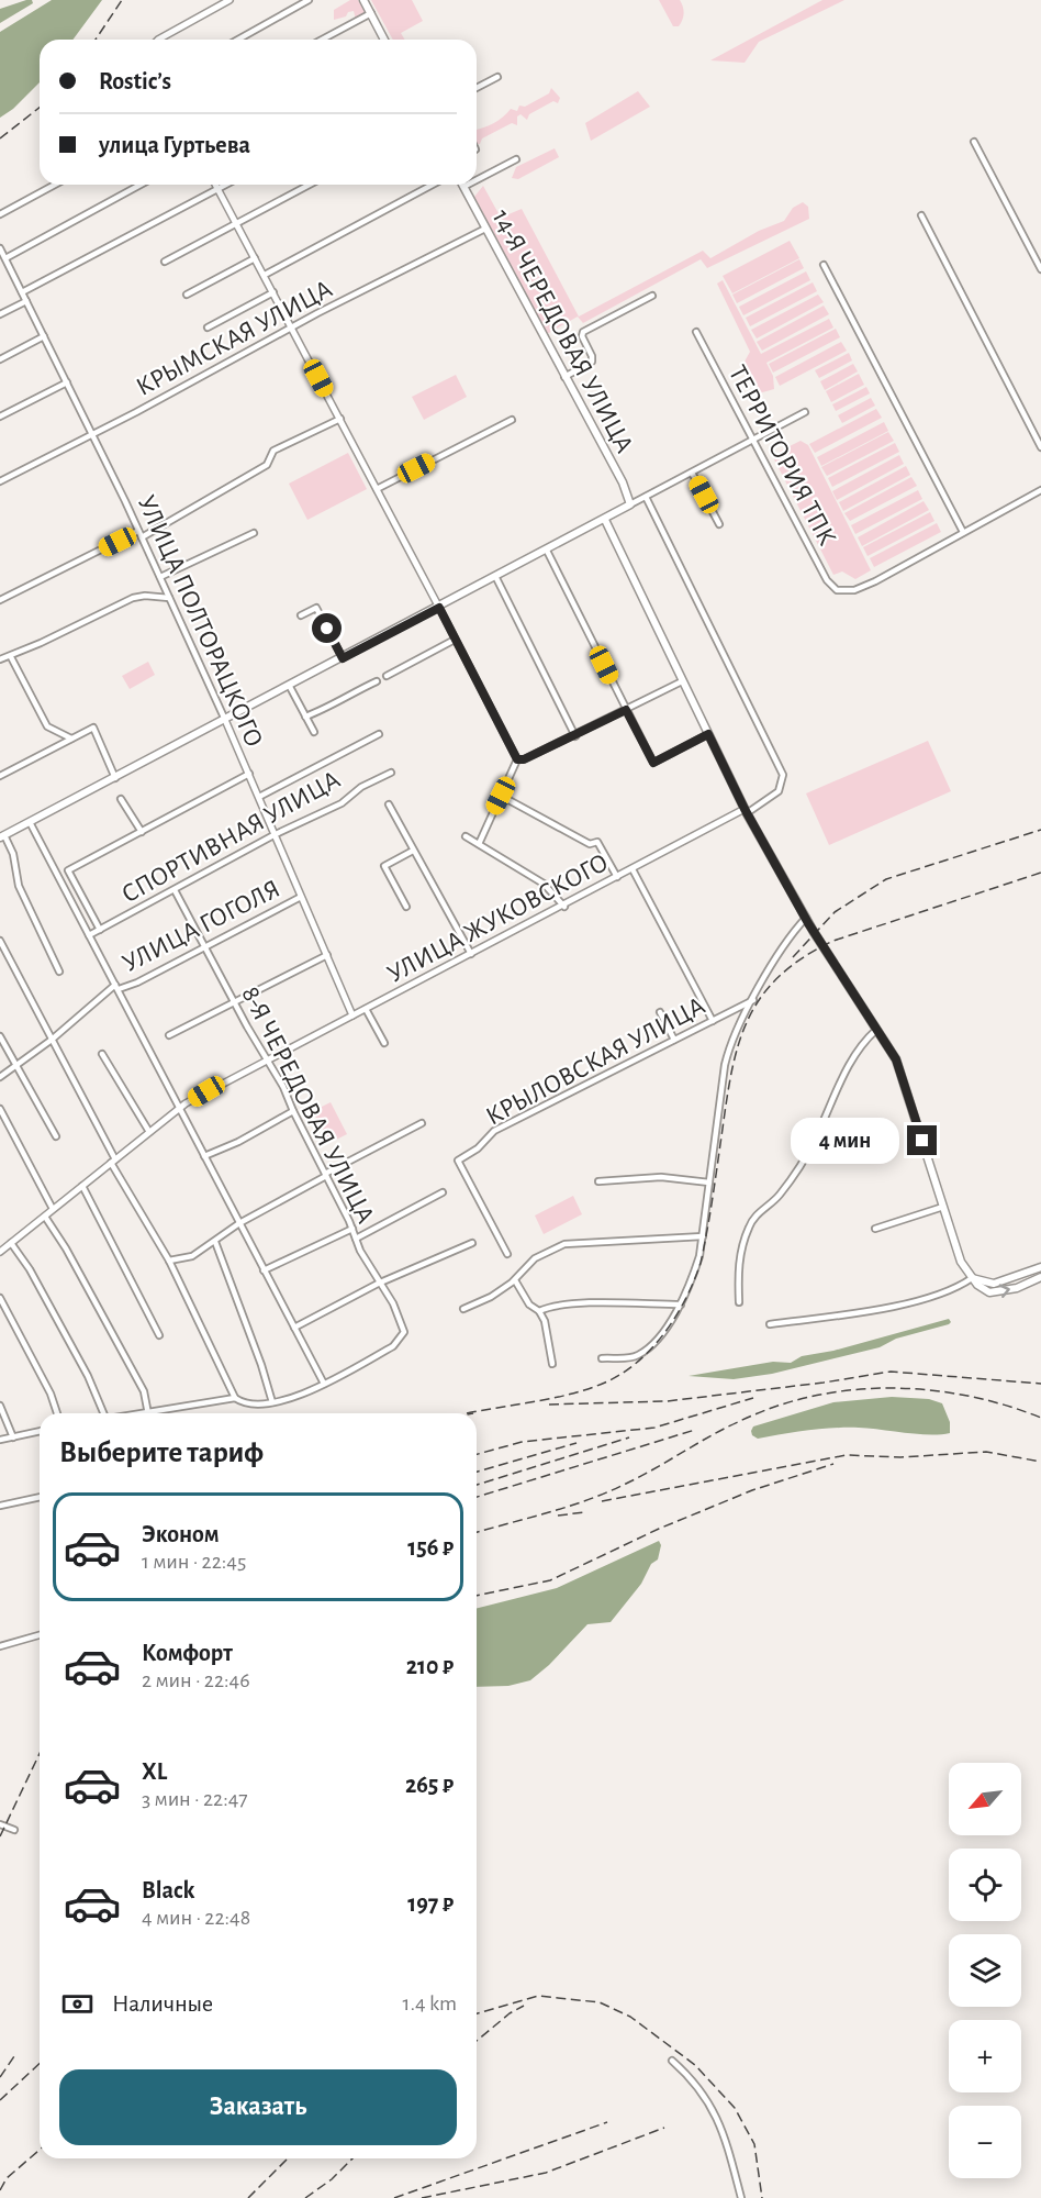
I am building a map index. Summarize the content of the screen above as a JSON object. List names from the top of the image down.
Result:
{
  "streets": {
    "main road": ["14-Я ЧЕРЕДОВАЯ УЛИЦА"],
    "street": [
      "КРЫМСКАЯ УЛИЦА",
      "ТЕРРИТОРИЯ ТПК",
      "УЛИЦА ПОЛТОРАЦКОГО",
      "СПОРТИВНАЯ УЛИЦА",
      "УЛИЦА ЖУКОВСКОГО",
      "УЛИЦА ГОГОЛЯ",
      "КРЫЛОВСКАЯ УЛИЦА",
      "8-Я ЧЕРЕДОВАЯ УЛИЦА"
    ]
  },
  "crossings": [
    ["14-Я ЧЕРЕДОВАЯ УЛИЦА", "КРЫМСКАЯ УЛИЦА"],
    ["КРЫМСКАЯ УЛИЦА", "УЛИЦА ПОЛТОРАЦКОГО"],
    ["УЛИЦА ПОЛТОРАЦКОГО", "СПОРТИВНАЯ УЛИЦА"],
    ["УЛИЦА ПОЛТОРАЦКОГО", "УЛИЦА ЖУКОВСКОГО"],
    ["УЛИЦА ПОЛТОРАЦКОГО", "УЛИЦА ГОГОЛЯ"],
    ["СПОРТИВНАЯ УЛИЦА", "8-Я ЧЕРЕДОВАЯ УЛИЦА"],
    ["УЛИЦА ЖУКОВСКОГО", "8-Я ЧЕРЕДОВАЯ УЛИЦА"],
    ["УЛИЦА ГОГОЛЯ", "8-Я ЧЕРЕДОВАЯ УЛИЦА"]
  ],
  "north": "bottom left",
  "page": {
    "banner": ["Rostic’s", "улица Гуртьева"],
    "bubble": "4 мин",
    "heading": "Выберите тариф",
    "list": [
      {
        "name": "Эконом",
        "note": "1 мин · 22:45",
        "value": "156 ₽"
      },
      {
        "name": "Комфорт",
        "note": "2 мин · 22:46",
        "value": "210 ₽"
      },
      {
        "name": "XL",
        "note": "3 мин · 22:47",
        "value": "265 ₽"
      },
      {
        "name": "Black",
        "note": "4 мин · 22:48",
        "value": "197 ₽"
      }
    ],
    "map_buttons": ["+", "−"],
    "pay": ["Наличные", "1.4 km"],
    "buttons": "Заказать"
  }
}
